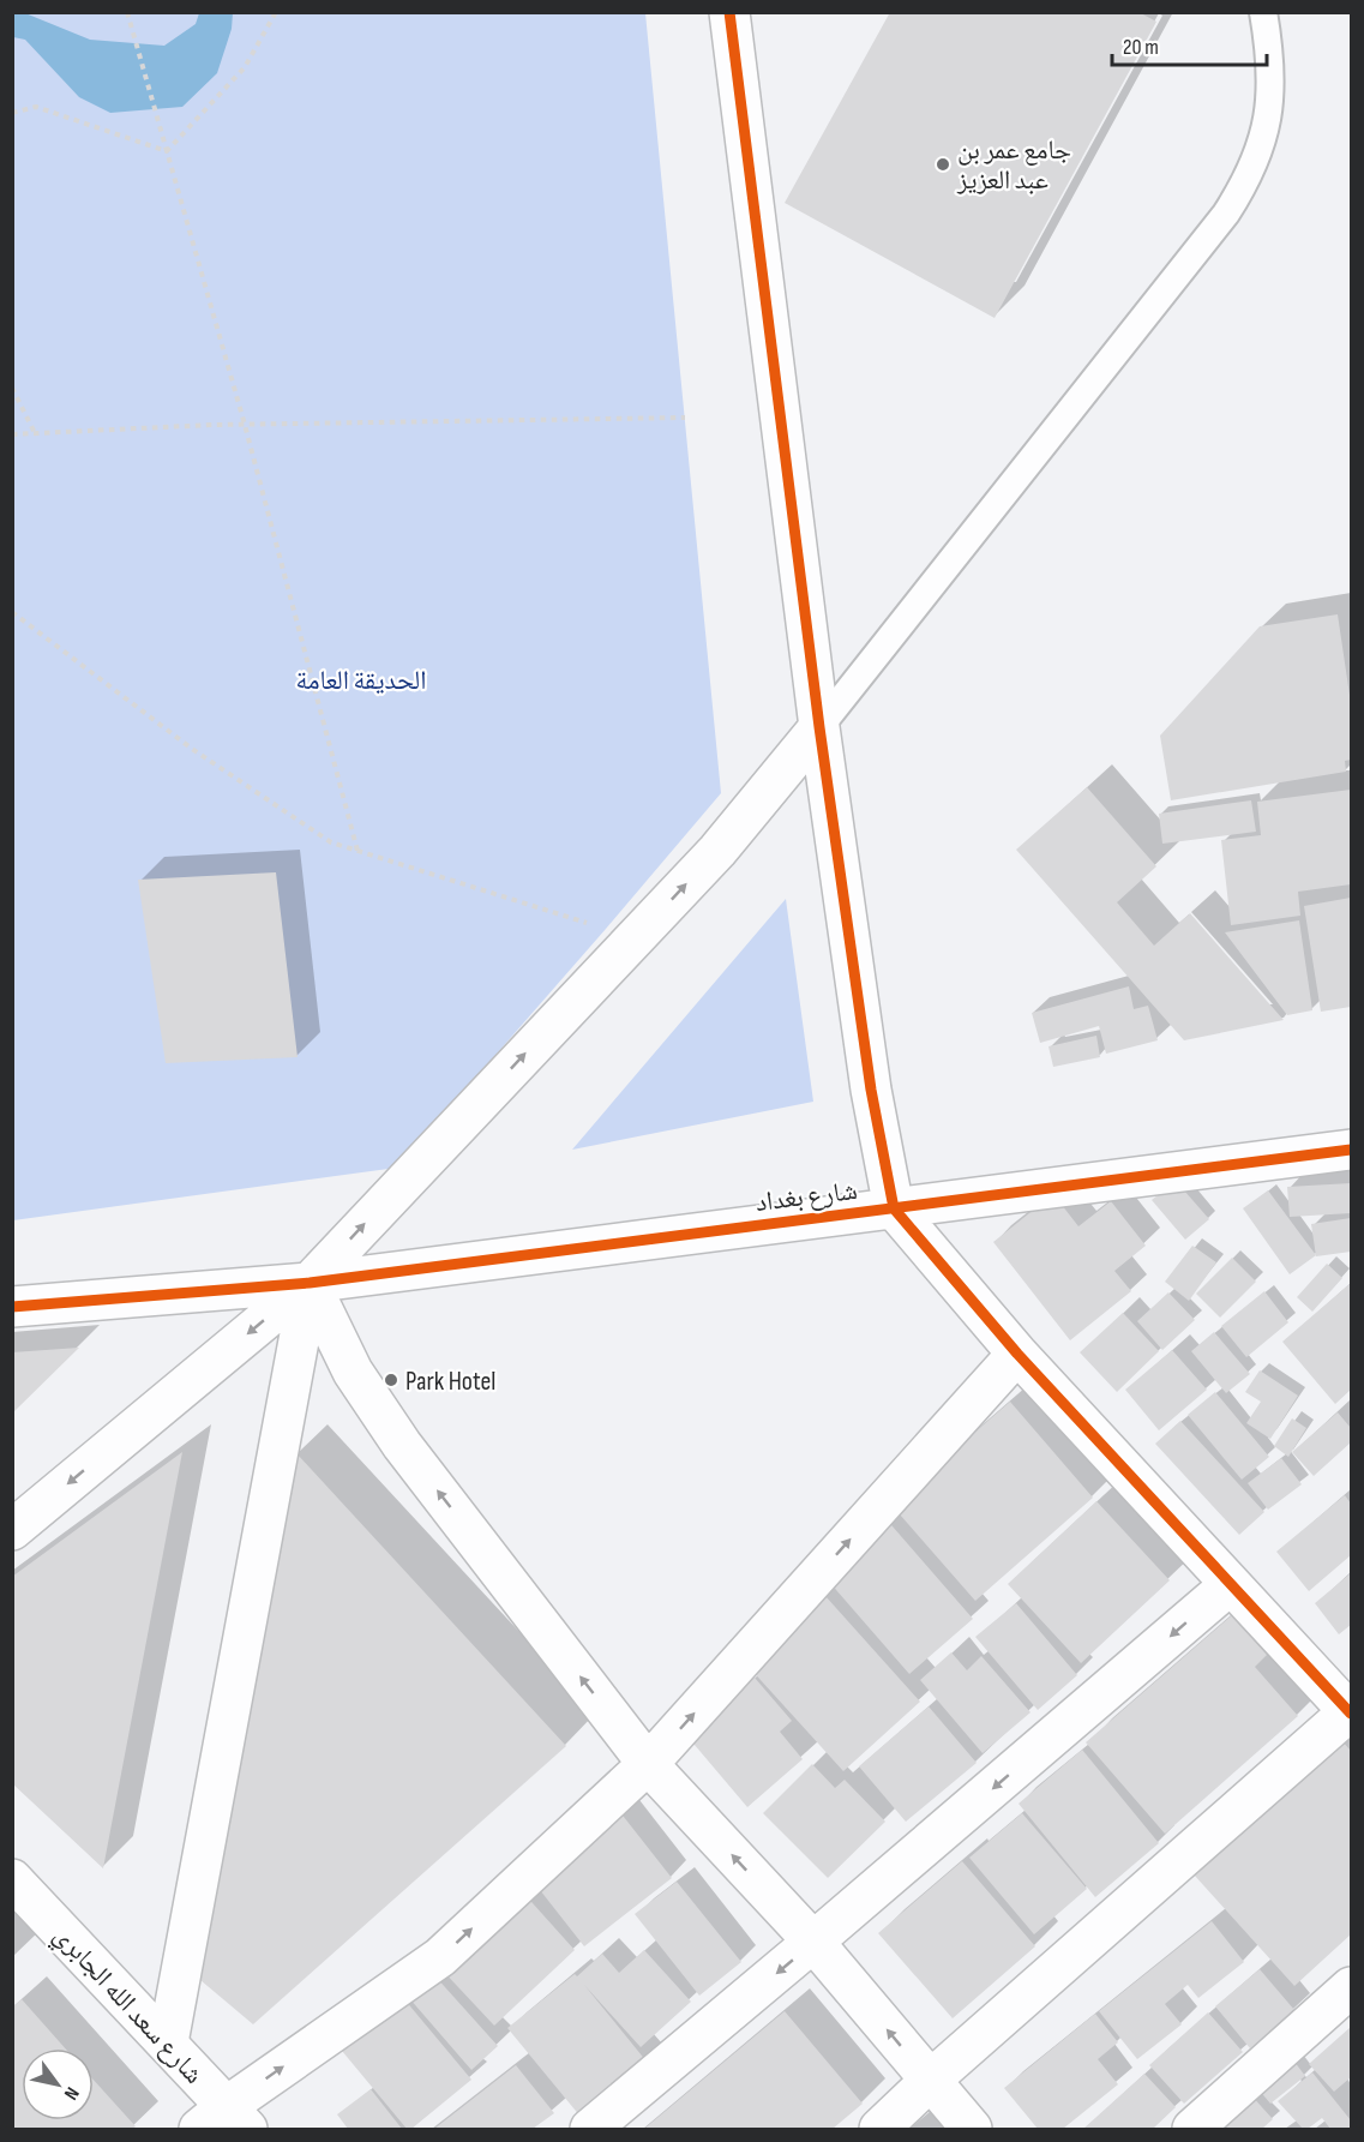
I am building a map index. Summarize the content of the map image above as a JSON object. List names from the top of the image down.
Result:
{
  "streets": {
    "street": ["شارع بغداد", "شارع سعد الله الجابري"]
  },
  "parks": ["الحديقة العامة"],
  "places": ["جامع عمر بن عبد العزيز", "Park Hotel"],
  "scale_bar": "20 m",
  "north": "bottom right"
}
